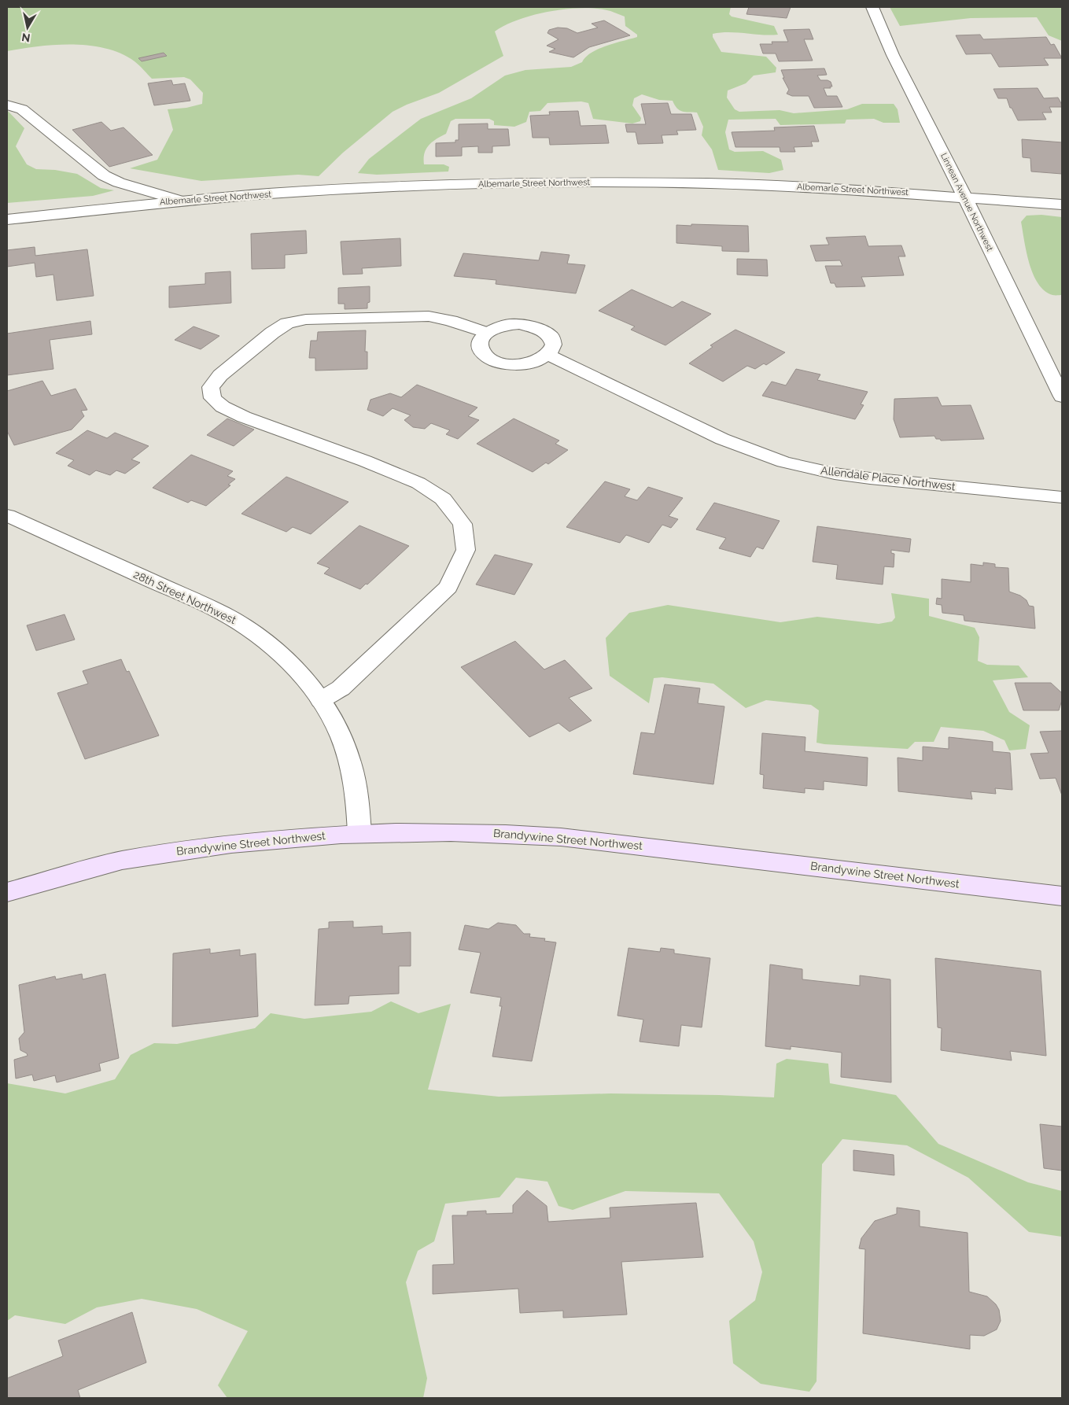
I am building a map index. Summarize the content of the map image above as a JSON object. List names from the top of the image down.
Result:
{
  "streets": {
    "street": [
      "Albemarle Street Northwest",
      "Linnean Avenue Northwest",
      "Allendale Place Northwest",
      "28th Street Northwest",
      "Brandywine Street Northwest"
    ]
  },
  "crossings": [
    ["Albemarle Street Northwest", "Linnean Avenue Northwest"],
    ["28th Street Northwest", "Brandywine Street Northwest"]
  ],
  "north": "bottom"
}
